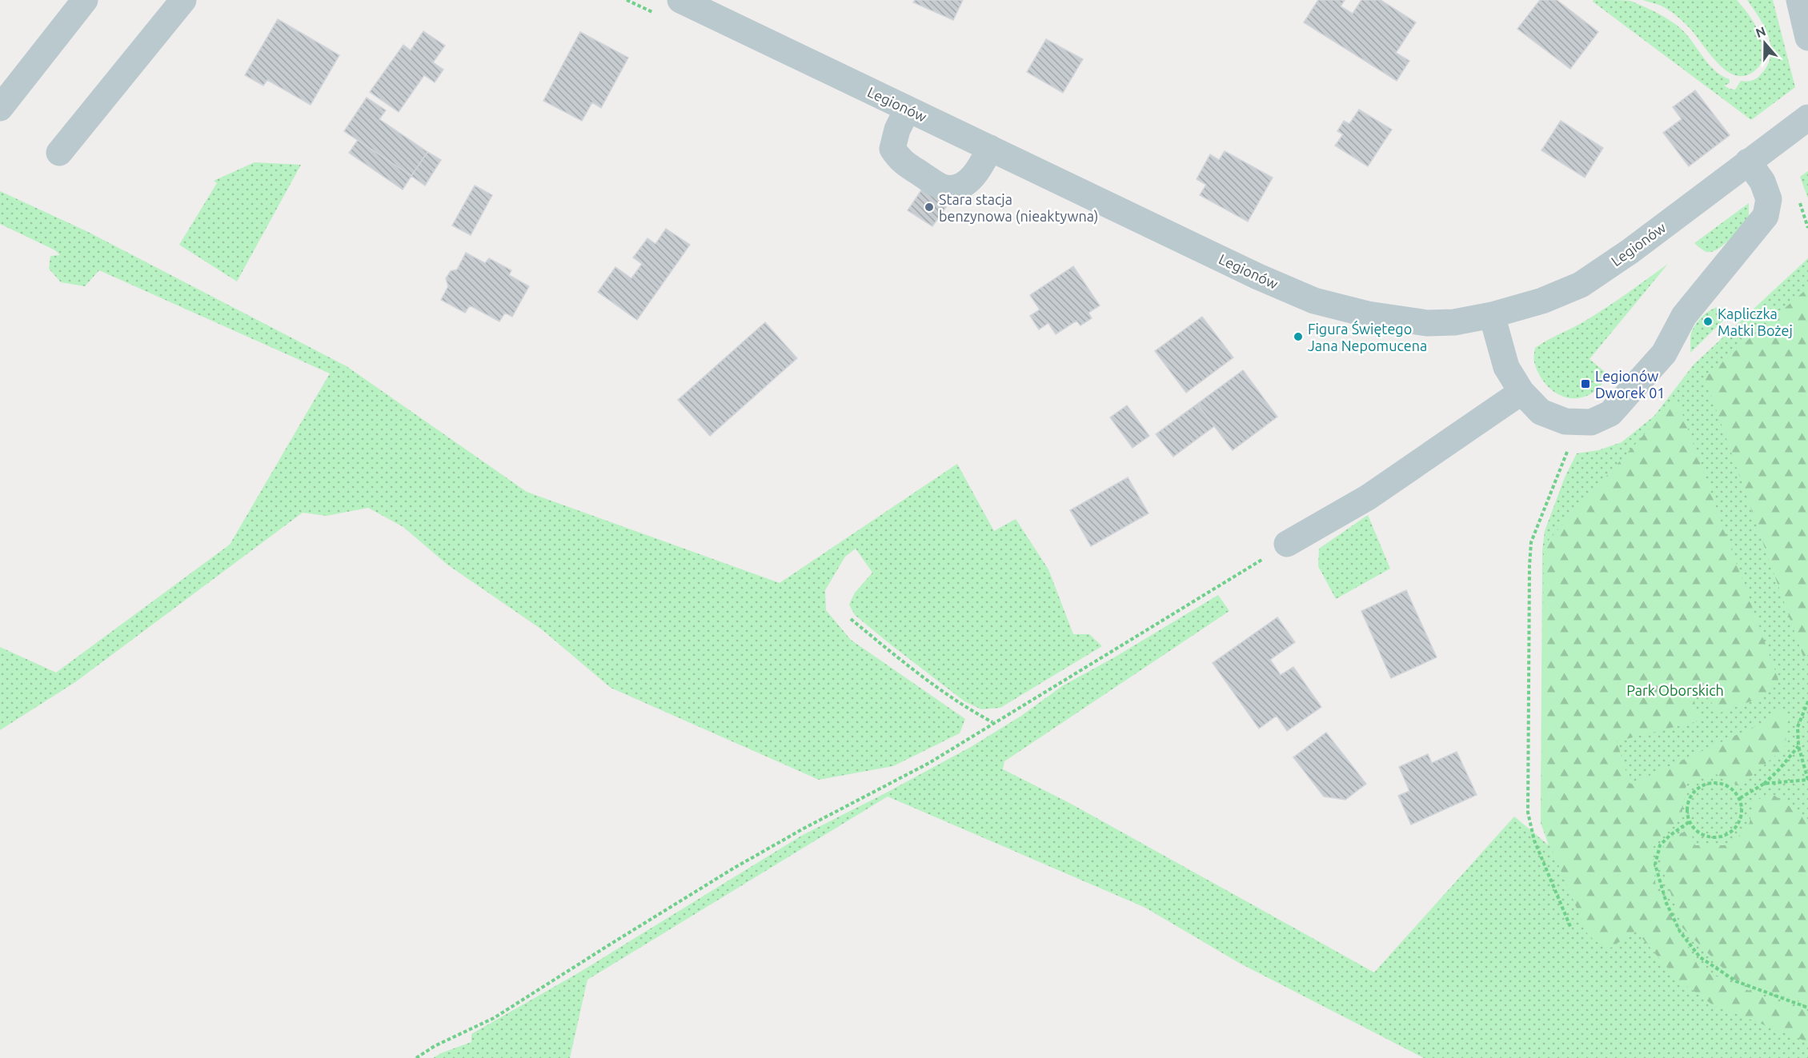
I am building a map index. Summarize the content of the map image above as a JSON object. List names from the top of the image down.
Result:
{
  "streets": {
    "street": ["Legionów"]
  },
  "parks": ["Park Oborskich"],
  "places": {
    "other": ["Stara stacja benzynowa (nieaktywna)", "Kapliczka Matki Bożej", "Figura Świętego Jana Nepomucena"],
    "transit": ["Legionów Dworek 01"]
  },
  "north": "top"
}
